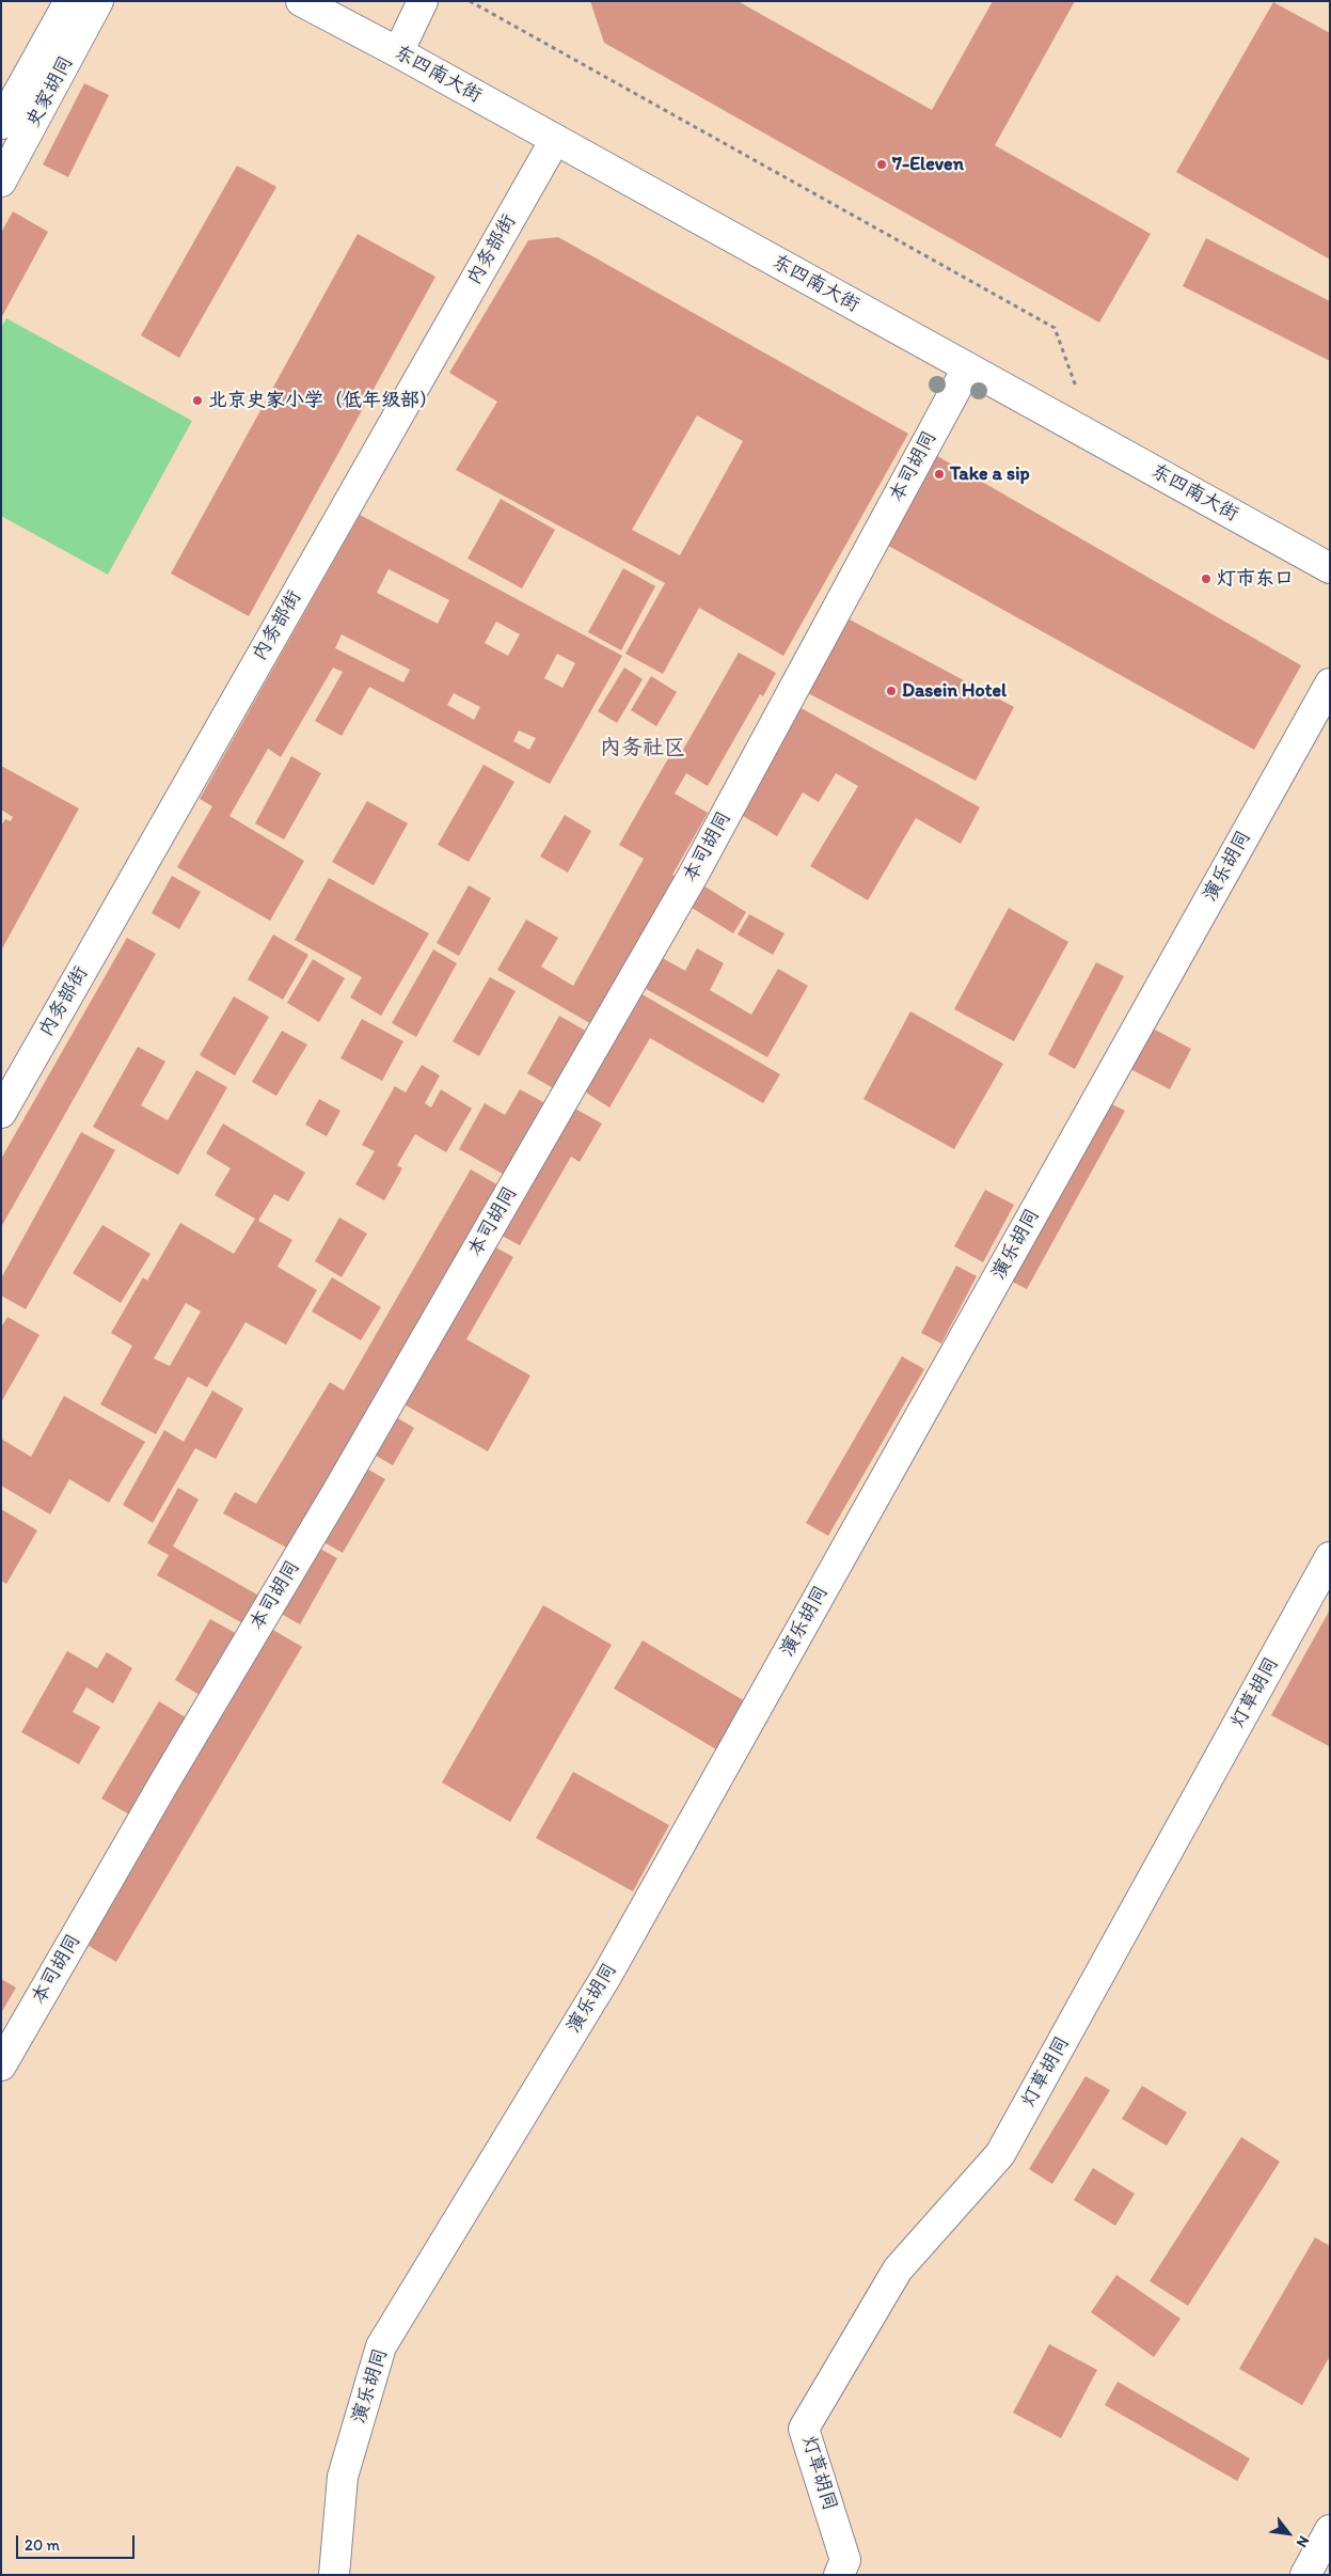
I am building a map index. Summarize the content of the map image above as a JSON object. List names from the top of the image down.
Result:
{
  "streets": {
    "main road": [
      "东四南大街",
      "史家胡同",
      "内务部街",
      "本司胡同",
      "演乐胡同",
      "灯草胡同"
    ]
  },
  "crossings": [
    ["东四南大街", "内务部街"],
    ["东四南大街", "本司胡同"]
  ],
  "districts": ["内务社区"],
  "places": [
    "7-Eleven",
    "北京史家小学（低年级部）",
    "Take a sip",
    "灯市东口",
    "Dasein Hotel"
  ],
  "scale_bar": "20 m",
  "north": "bottom right"
}
